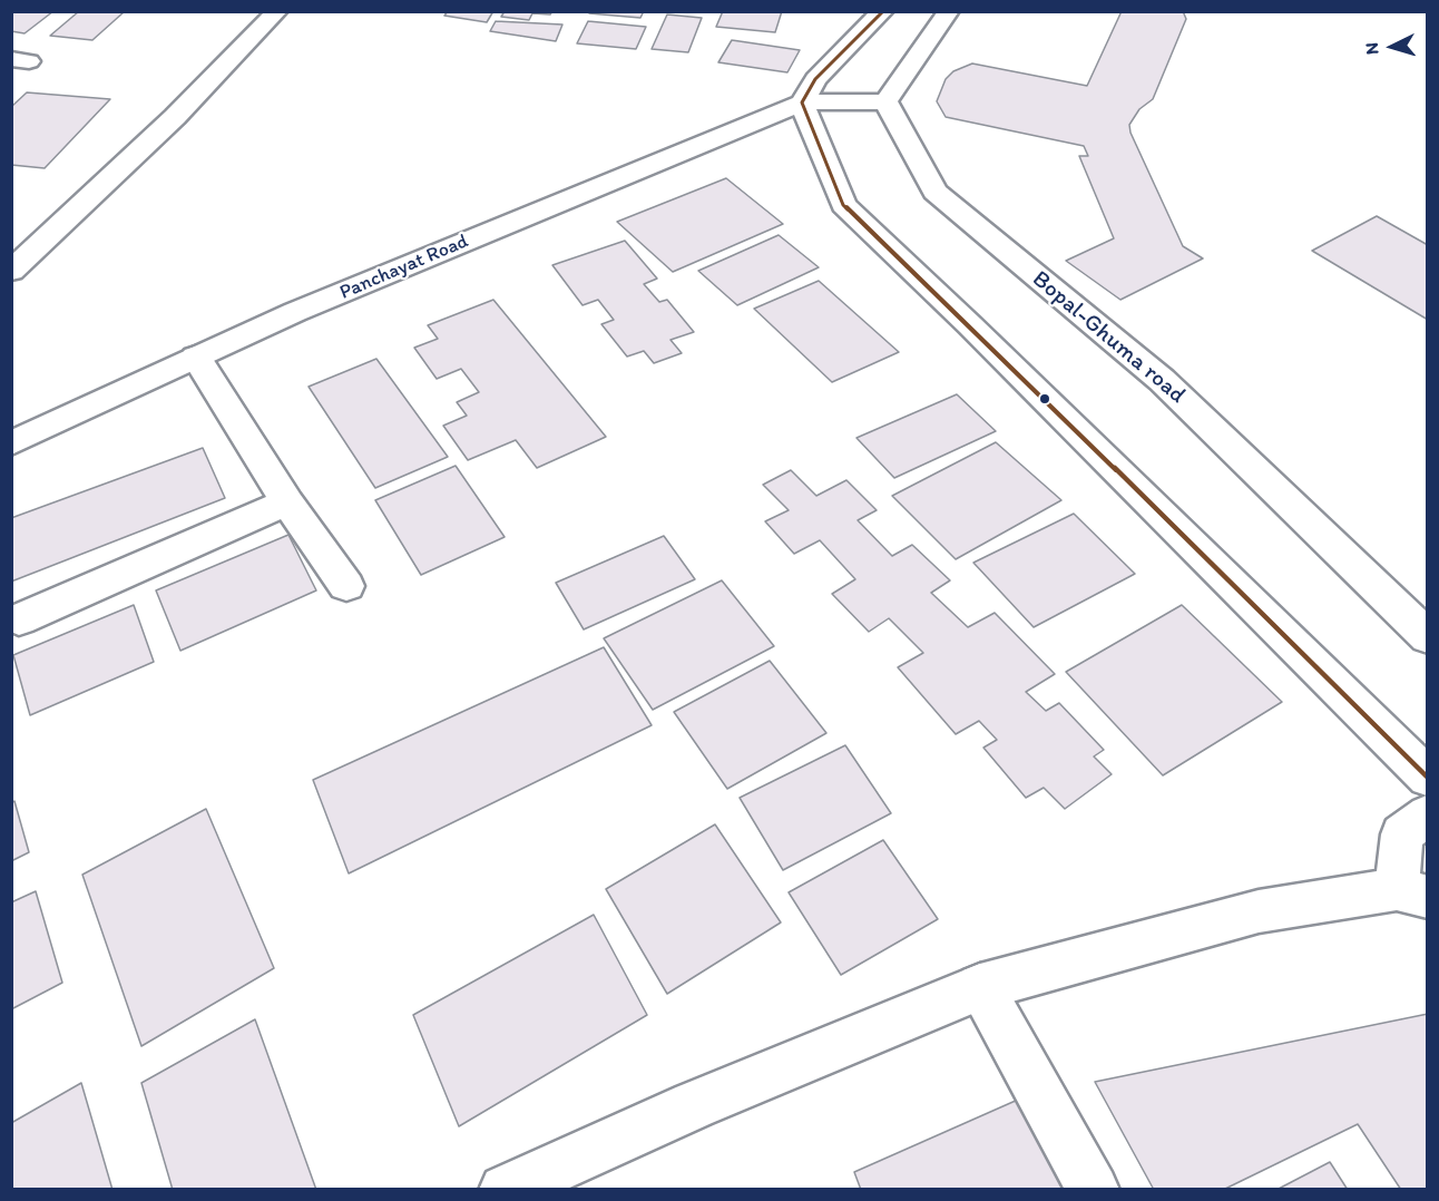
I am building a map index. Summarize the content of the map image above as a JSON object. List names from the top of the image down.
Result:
{
  "streets": {
    "street": ["Panchayat Road", "Bopal-Ghuma road"]
  },
  "north": "left"
}
